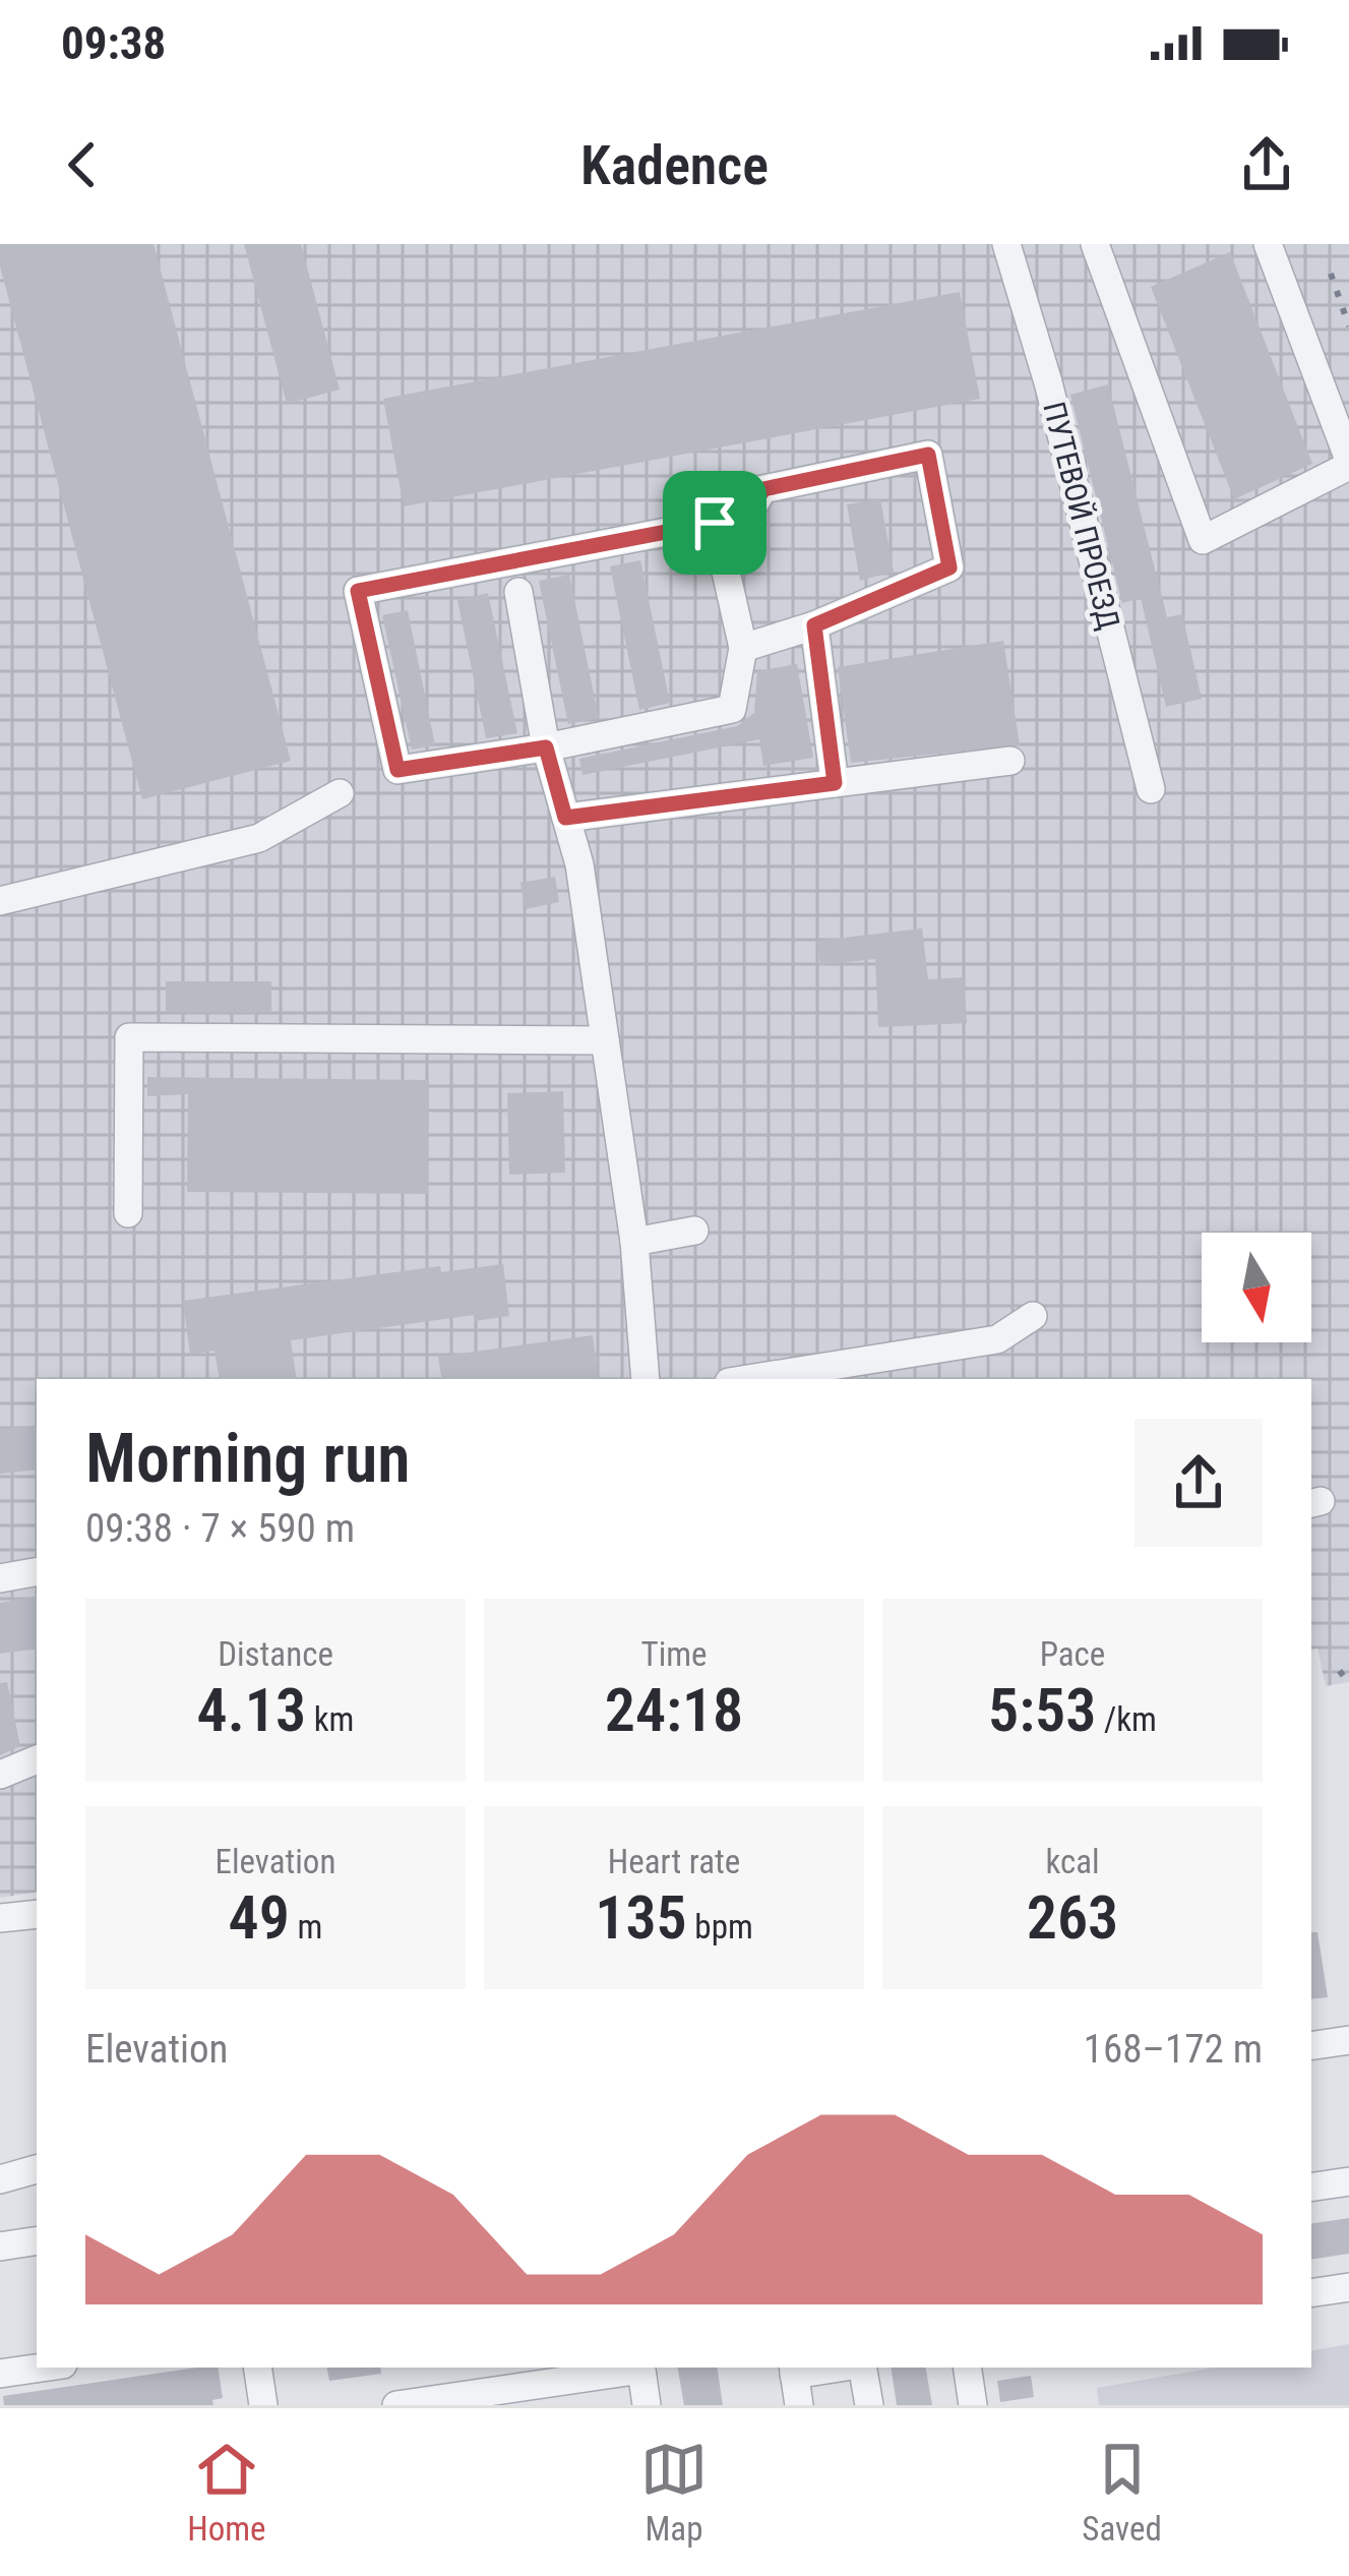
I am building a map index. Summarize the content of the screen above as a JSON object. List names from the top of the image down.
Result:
{
  "streets": {
    "street": ["ПУТЕВОЙ ПРОЕЗД"]
  },
  "north": "bottom",
  "page": {
    "status": "09:38",
    "header": "Kadence",
    "heading": ["Morning run", "09:38 · 7 × 590 m"],
    "stats": [
      ["Distance", "4.13 km"],
      ["Time", "24:18"],
      ["Pace", "5:53 /km"],
      ["Elevation", "49 m"],
      ["Heart rate", "135 bpm"],
      ["kcal", "263"]
    ],
    "chart": ["Elevation", "168–172 m"],
    "tabs": ["Home", "Map", "Saved"]
  }
}
